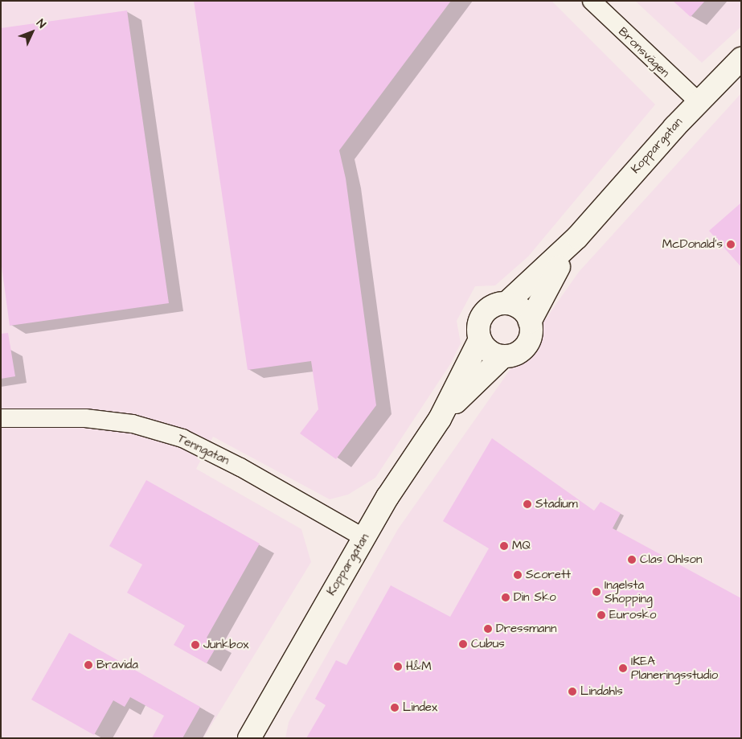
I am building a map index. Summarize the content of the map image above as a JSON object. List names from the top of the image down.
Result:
{
  "streets": {
    "street": ["Bronsvägen", "Koppargatan", "Tenngatan"]
  },
  "crossings": [
    ["Bronsvägen", "Koppargatan"],
    ["Koppargatan", "Tenngatan"]
  ],
  "places": [
    "McDonald's",
    "Stadium",
    "MQ",
    "Clas Ohlson",
    "Scorett",
    "Ingelsta Shopping",
    "Din Sko",
    "Eurosko",
    "Dressmann",
    "Cubus",
    "Junkbox",
    "Bravida",
    "H&M",
    "IKEA Planeringsstudio",
    "Lindahls",
    "Lindex"
  ],
  "north": "top right"
}
